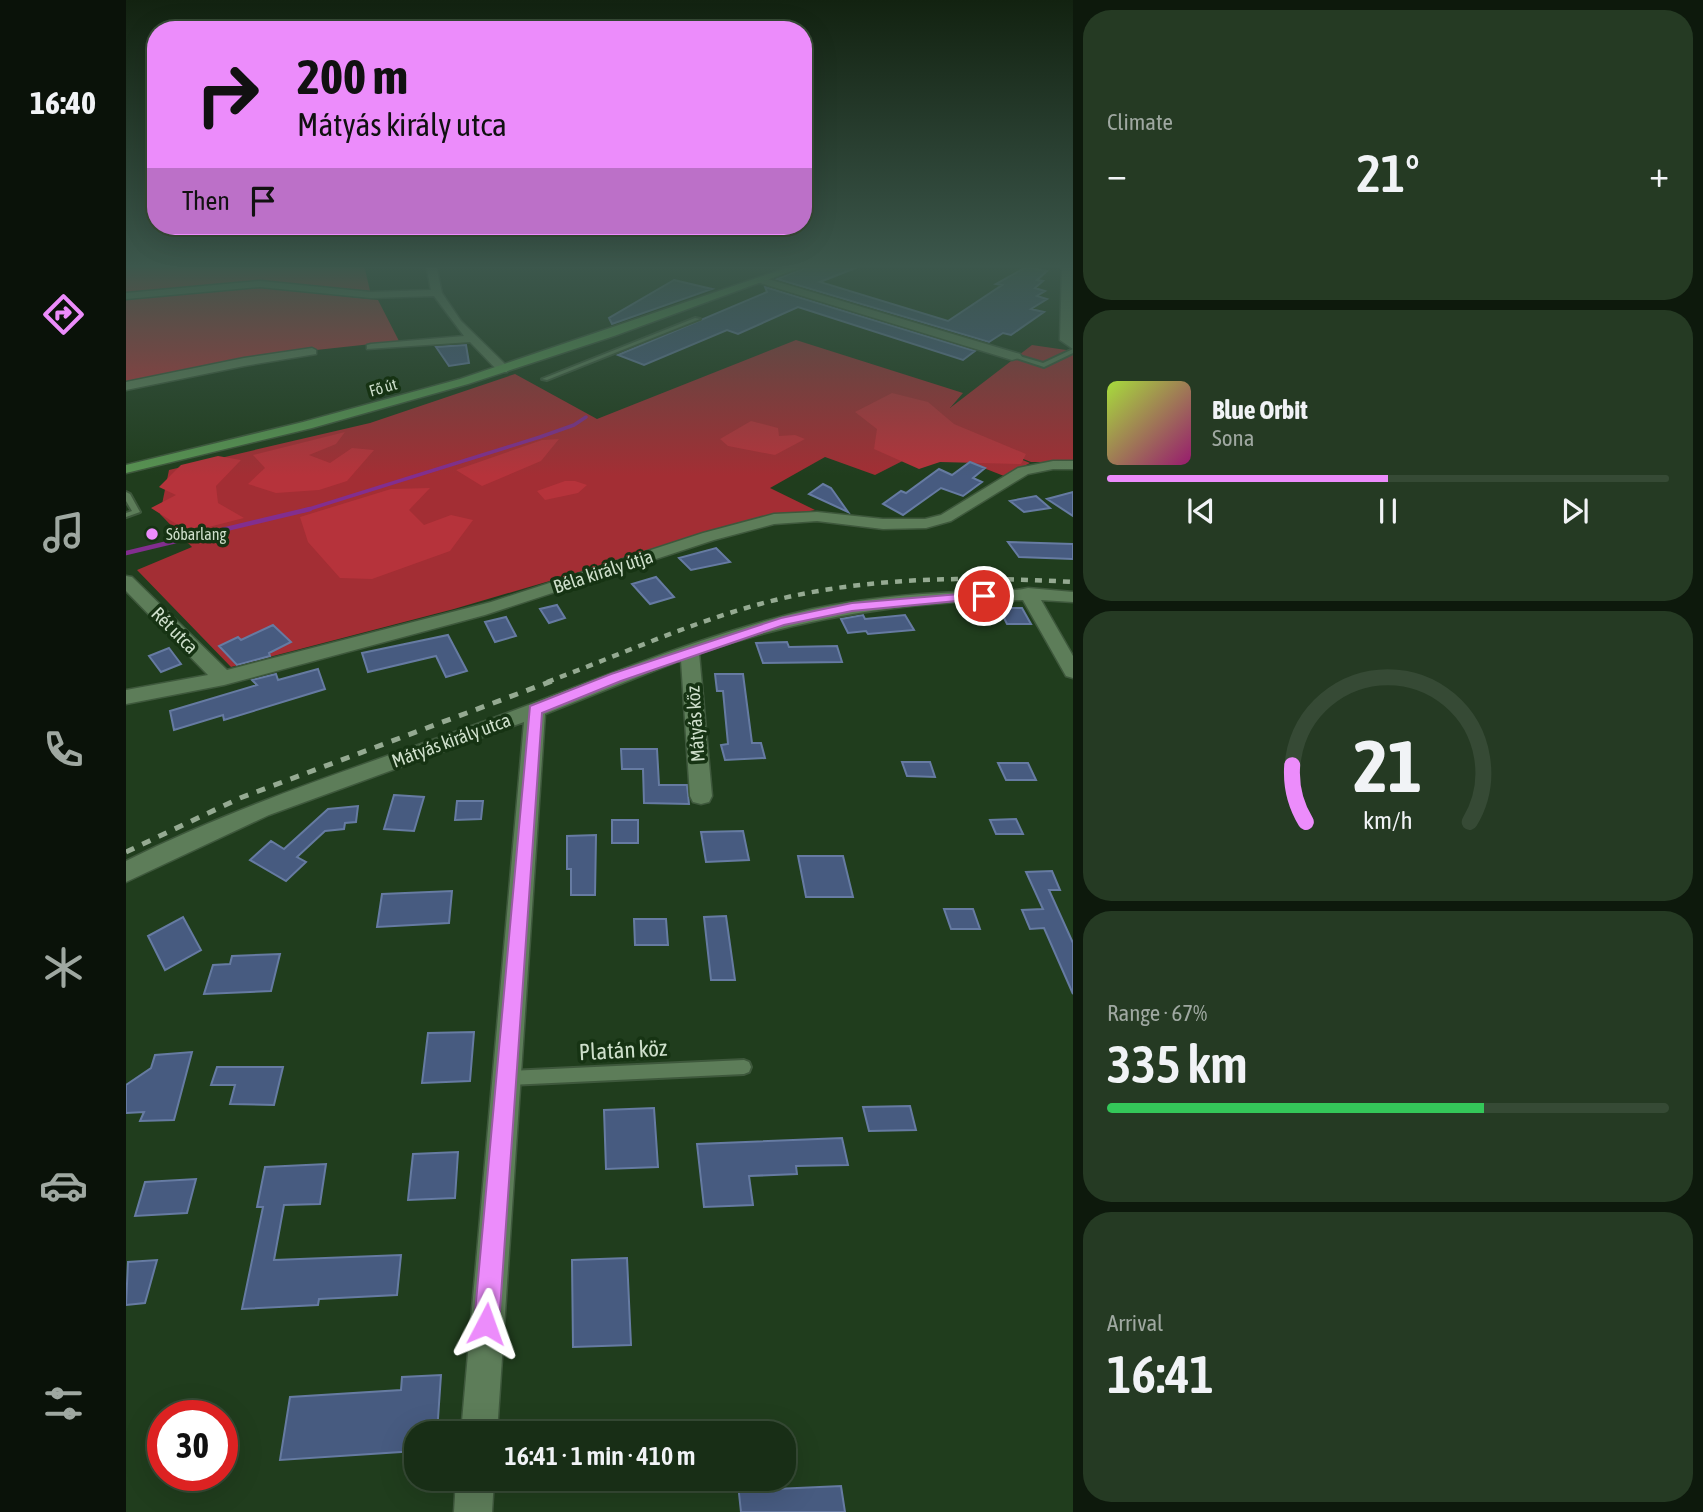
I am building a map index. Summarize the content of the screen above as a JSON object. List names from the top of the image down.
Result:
{
  "streets": {
    "main road": ["Fő út"],
    "street": [
      "Béla király útja",
      "Rét utca",
      "Mátyás köz",
      "Mátyás király utca"
    ],
    "lane": ["Platán köz"]
  },
  "crossings": [
    ["Béla király útja", "Rét utca"],
    ["Mátyás köz", "Mátyás király utca"]
  ],
  "places": ["Sóbarlang"],
  "page": {
    "tabs": "16:40",
    "tile": [
      "Climate",
      ["Range · 67%", "335 km"],
      ["Arrival", "16:41"]
    ],
    "turn": ["200 m", "Mátyás király utca"],
    "heat": ["−", "21°", "+"],
    "then": "Then",
    "song": ["Blue Orbit", "Sona"],
    "limit": "30",
    "trip": "16:41 · 1 min · 410 m",
    "gauge": ["21", "km/h"]
  }
}
